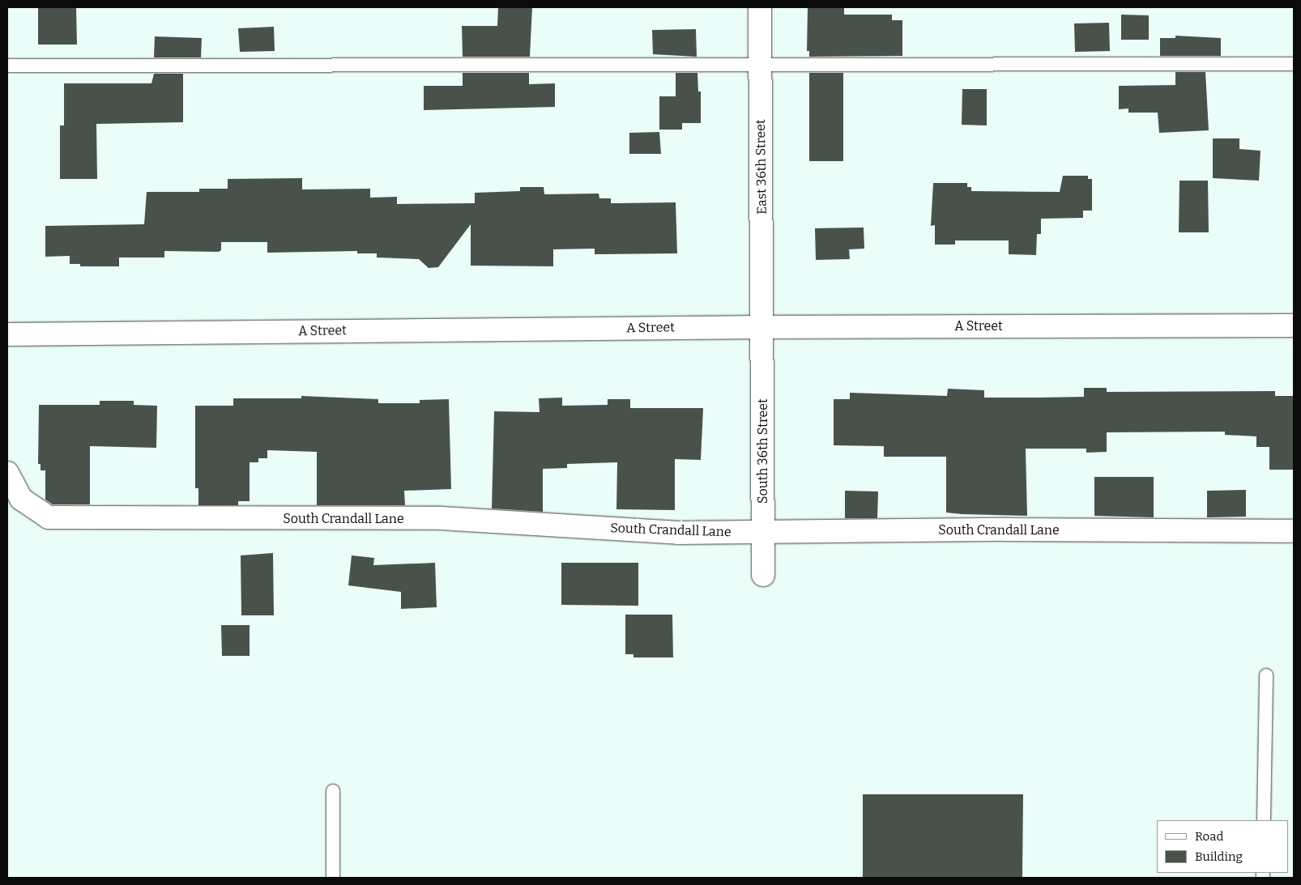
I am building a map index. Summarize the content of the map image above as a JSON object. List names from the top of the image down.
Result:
{
  "streets": {
    "street": [
      "East 36th Street",
      "A Street",
      "South 36th Street",
      "South Crandall Lane"
    ]
  },
  "crossings": [
    ["East 36th Street", "A Street"],
    ["East 36th Street", "South 36th Street"],
    ["A Street", "South 36th Street"],
    ["South 36th Street", "South Crandall Lane"]
  ],
  "legend": ["Road", "Building"]
}
